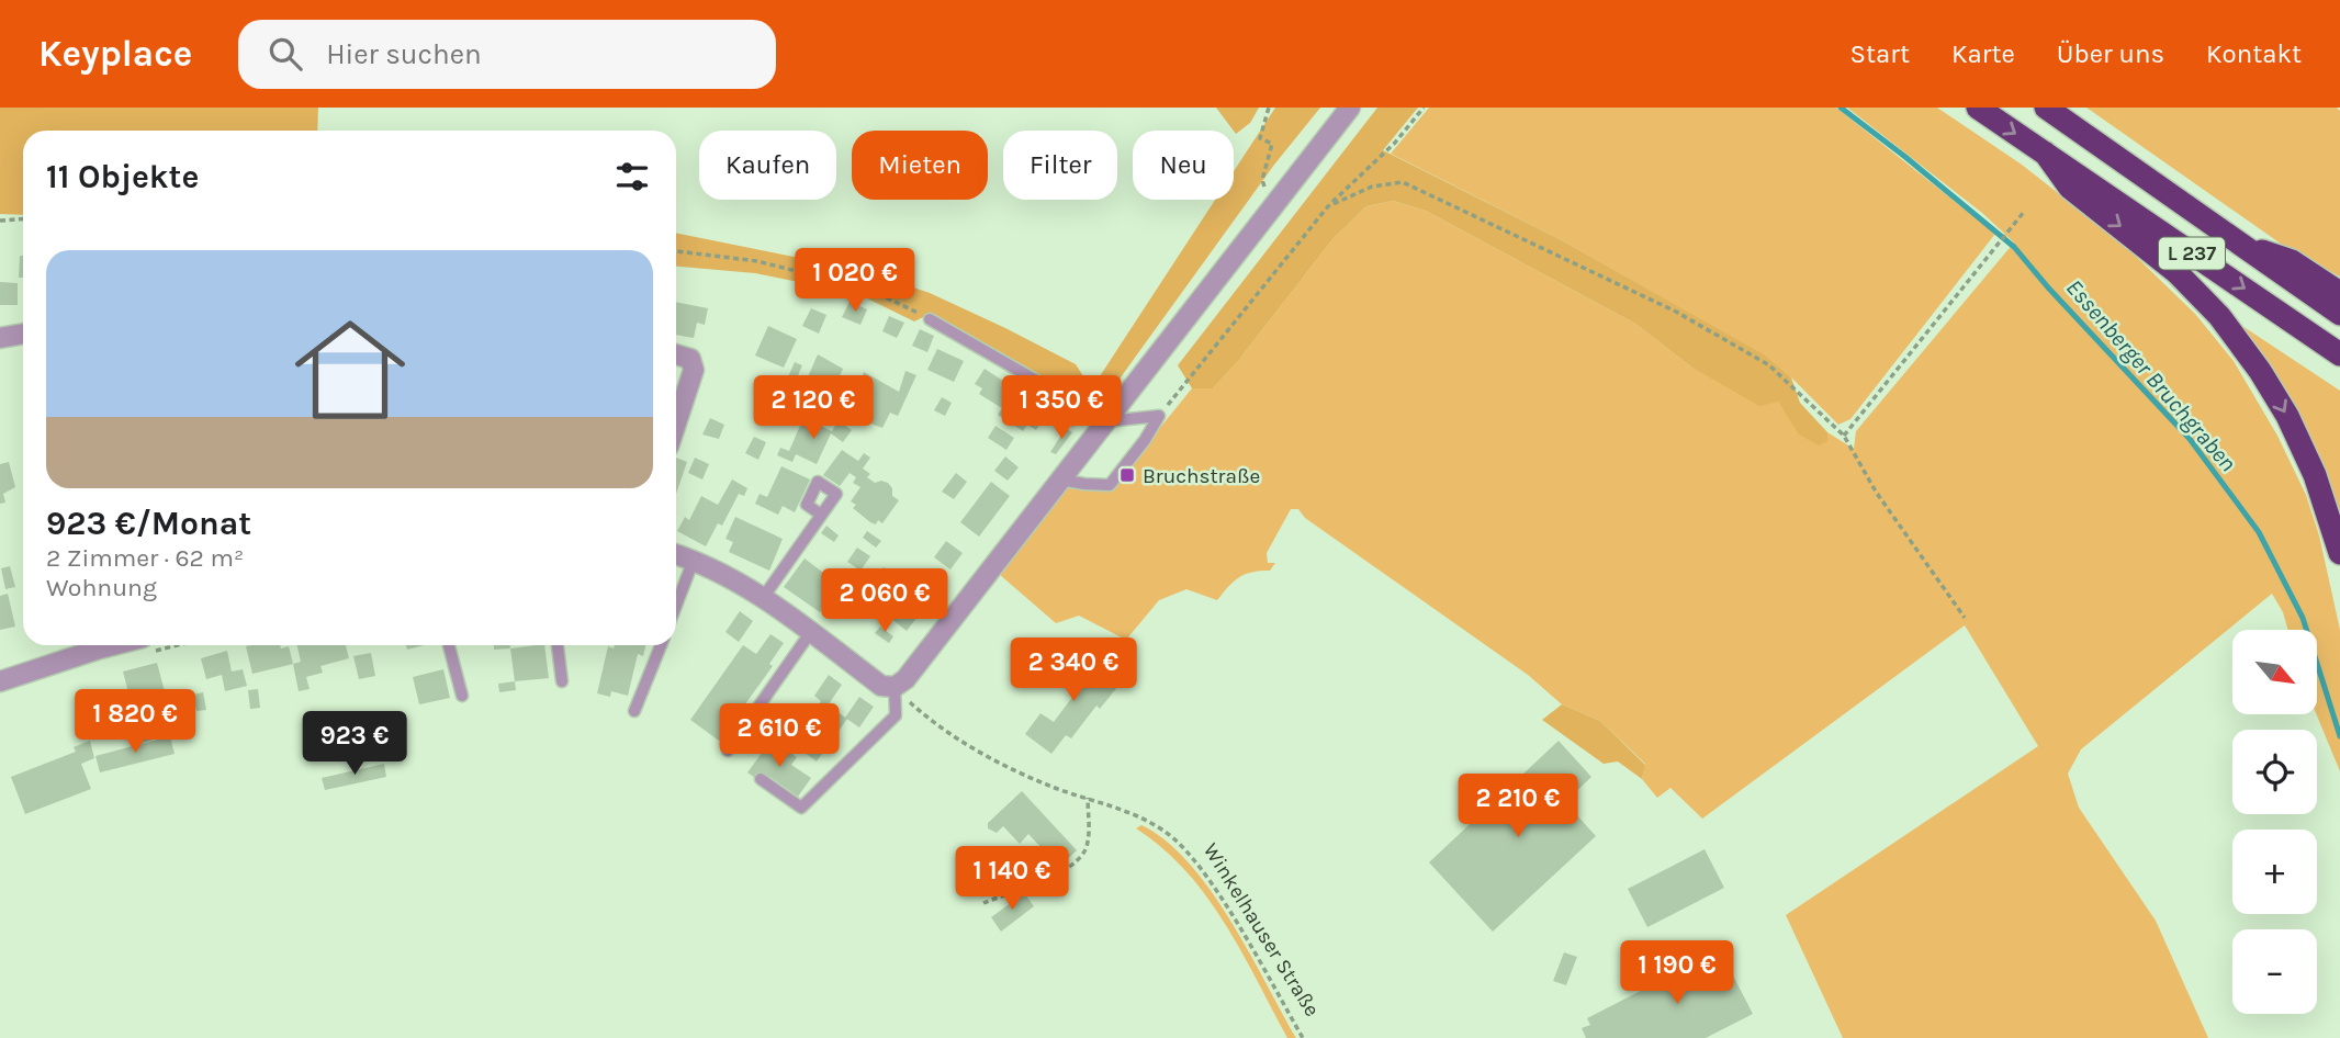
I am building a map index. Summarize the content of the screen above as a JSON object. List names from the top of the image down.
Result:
{
  "streets": {
    "highway": ["L 237"],
    "path": ["Winkelhauser Straße"]
  },
  "water": ["Essenberger Bruchgraben"],
  "places": {
    "transit": ["Bruchstraße"]
  },
  "north": "bottom right",
  "page": {
    "header": "Keyplace",
    "search": "Hier suchen",
    "nav": [
      "Start",
      "Karte",
      "Über uns",
      "Kontakt"
    ],
    "chip": [
      "Kaufen",
      "Mieten",
      "Filter",
      "Neu"
    ],
    "heading": "11 Objekte",
    "list": [
      {
        "name": "923 €/Monat",
        "note": "2 Zimmer · 62 m² · Wohnung"
      }
    ],
    "price": [
      "1 020 €",
      "2 120 €",
      "1 350 €",
      "2 060 €",
      "2 340 €",
      "1 820 €",
      "2 610 €",
      "923 €",
      "2 210 €",
      "1 140 €",
      "1 190 €"
    ],
    "map_buttons": ["+", "−"]
  }
}
